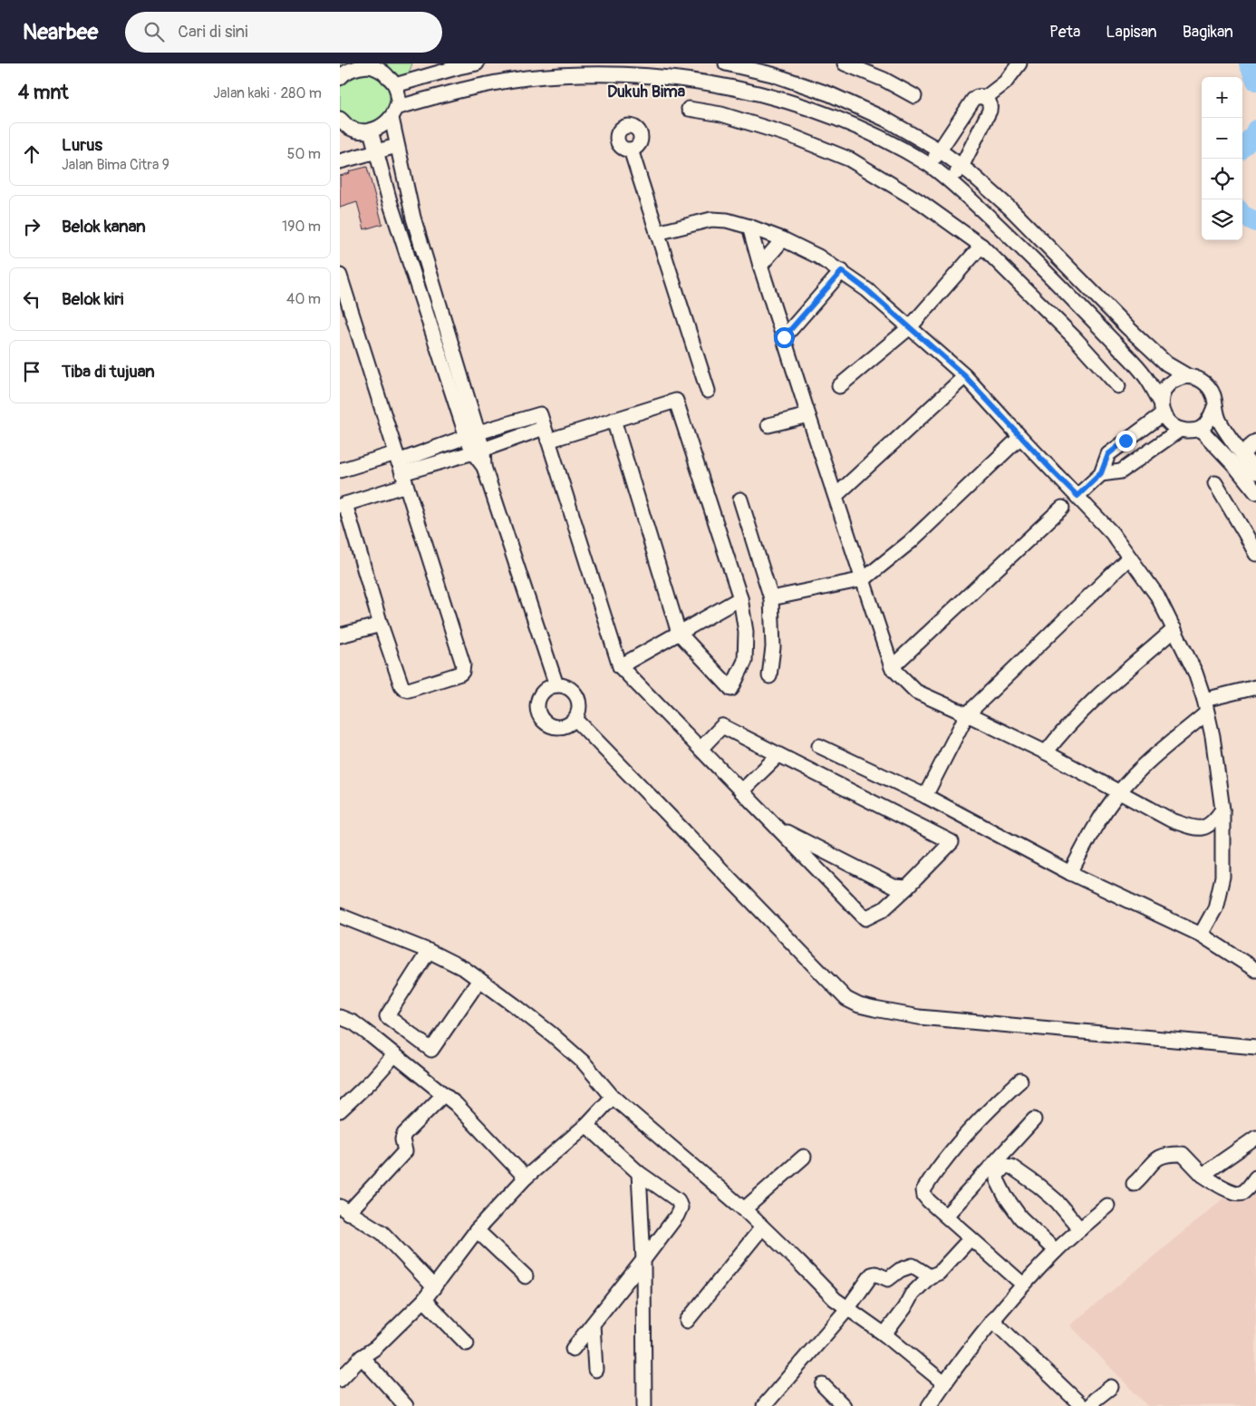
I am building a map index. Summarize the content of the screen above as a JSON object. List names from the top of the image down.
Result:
{
  "districts": ["Dukuh Bima"],
  "page": {
    "header": "Nearbee",
    "search": "Cari di sini",
    "nav": ["Peta", "Lapisan", "Bagikan"],
    "heading": ["4 mnt", "Jalan kaki · 280 m"],
    "map_buttons": ["+", "−"],
    "list": [
      ["Lurus", "Jalan Bima Citra 9", "50 m"],
      ["Belok kanan", "190 m"],
      ["Belok kiri", "40 m"],
      "Tiba di tujuan"
    ]
  }
}
